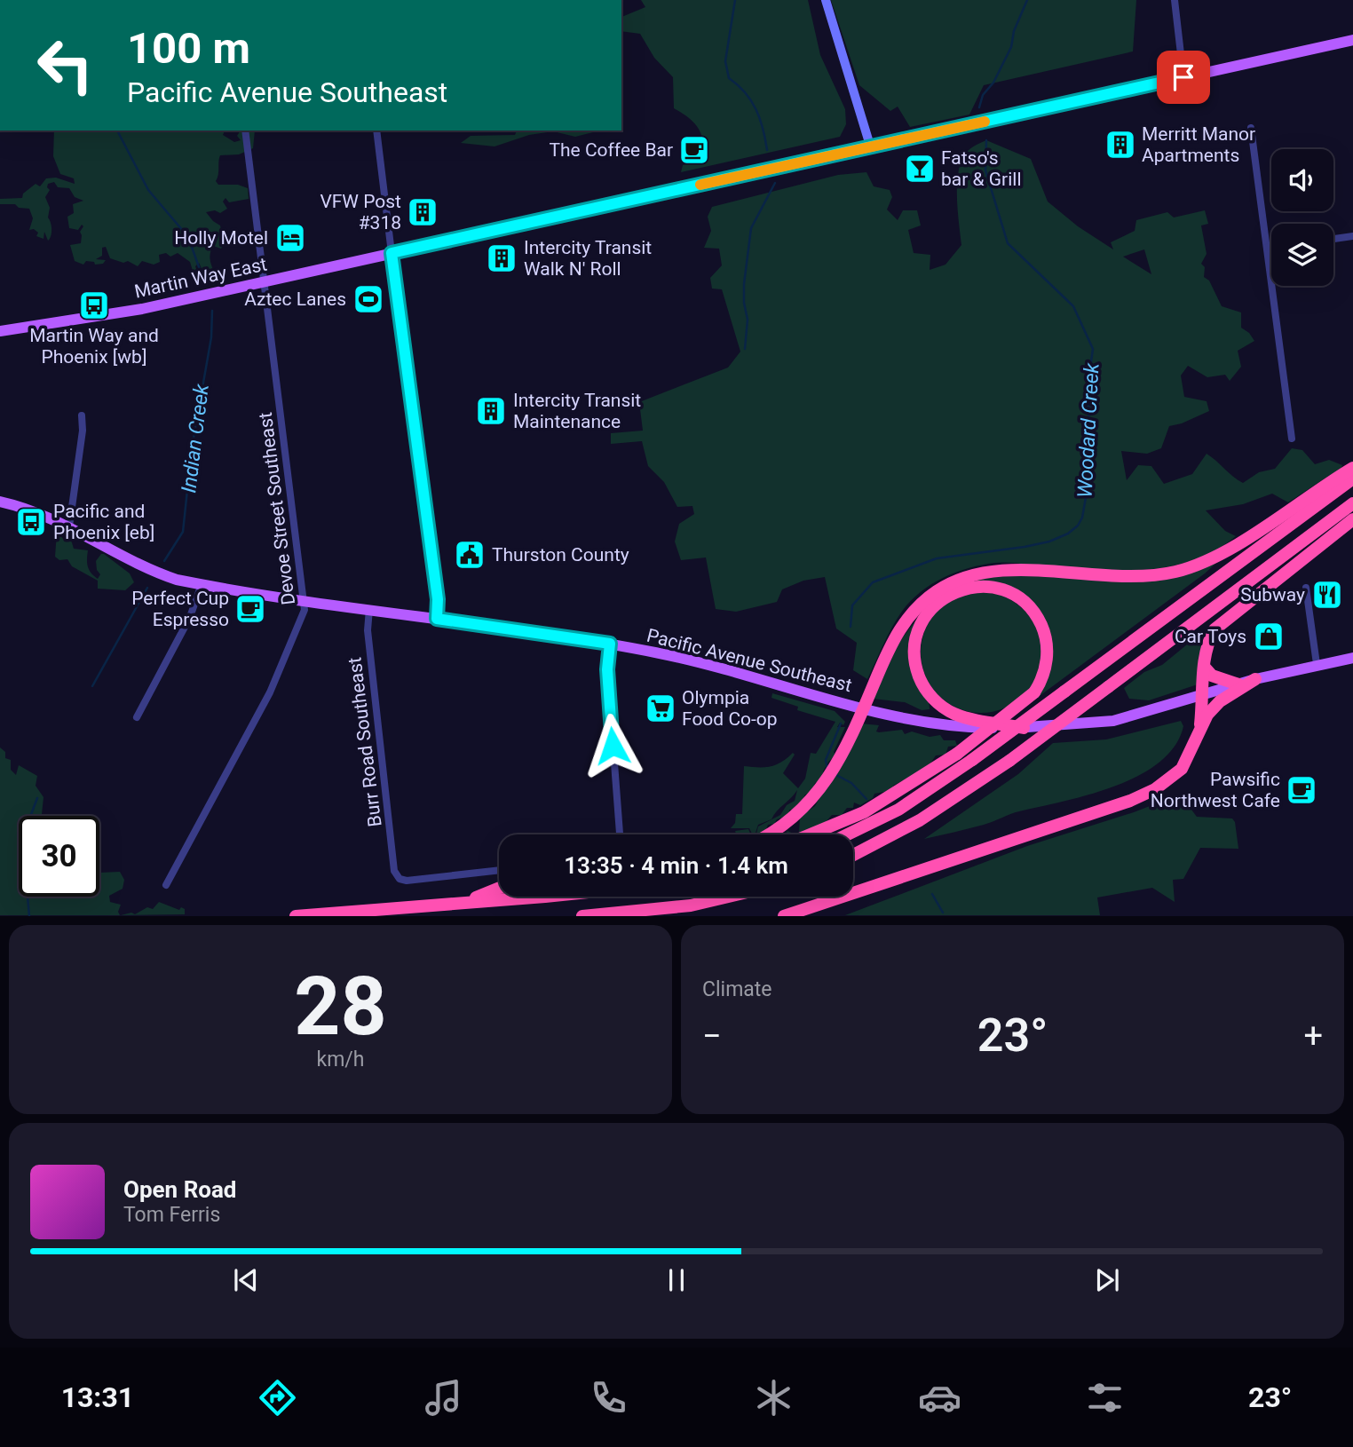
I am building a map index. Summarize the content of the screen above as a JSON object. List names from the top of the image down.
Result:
{
  "streets": {
    "main road": ["Martin Way East", "Pacific Avenue Southeast"],
    "street": ["Devoe Street Southeast", "Burr Road Southeast"]
  },
  "crossings": [
    ["Martin Way East", "Devoe Street Southeast"],
    ["Devoe Street Southeast", "Pacific Avenue Southeast"],
    ["Pacific Avenue Southeast", "Burr Road Southeast"]
  ],
  "water": ["Woodard Creek", "Indian Creek"],
  "places": {
    "building": [
      "Merritt Manor Apartments",
      "VFW Post #318",
      "Intercity Transit Walk N' Roll",
      "Intercity Transit Maintenance"
    ],
    "cafe": ["The Coffee Bar", "Perfect Cup Espresso", "Pawsific Northwest Cafe"],
    "bar": ["Fatso's bar & Grill"],
    "hotel": ["Holly Motel"],
    "sports": ["Aztec Lanes"],
    "bus stop": ["Martin Way and Phoenix [wb]", "Pacific and Phoenix [eb]"],
    "public building": ["Thurston County"],
    "restaurant": ["Subway"],
    "shop": ["Car Toys"],
    "supermarket": ["Olympia Food Co-op"]
  },
  "page": {
    "turn": ["100 m", "Pacific Avenue Southeast"],
    "limit": "30",
    "trip": "13:35 · 4 min · 1.4 km",
    "tile": [
      ["28", "km/h"],
      "Climate"
    ],
    "heat": ["−", "23°", "+"],
    "song": ["Open Road", "Tom Ferris"],
    "tabs": ["13:31", "23°"]
  }
}
